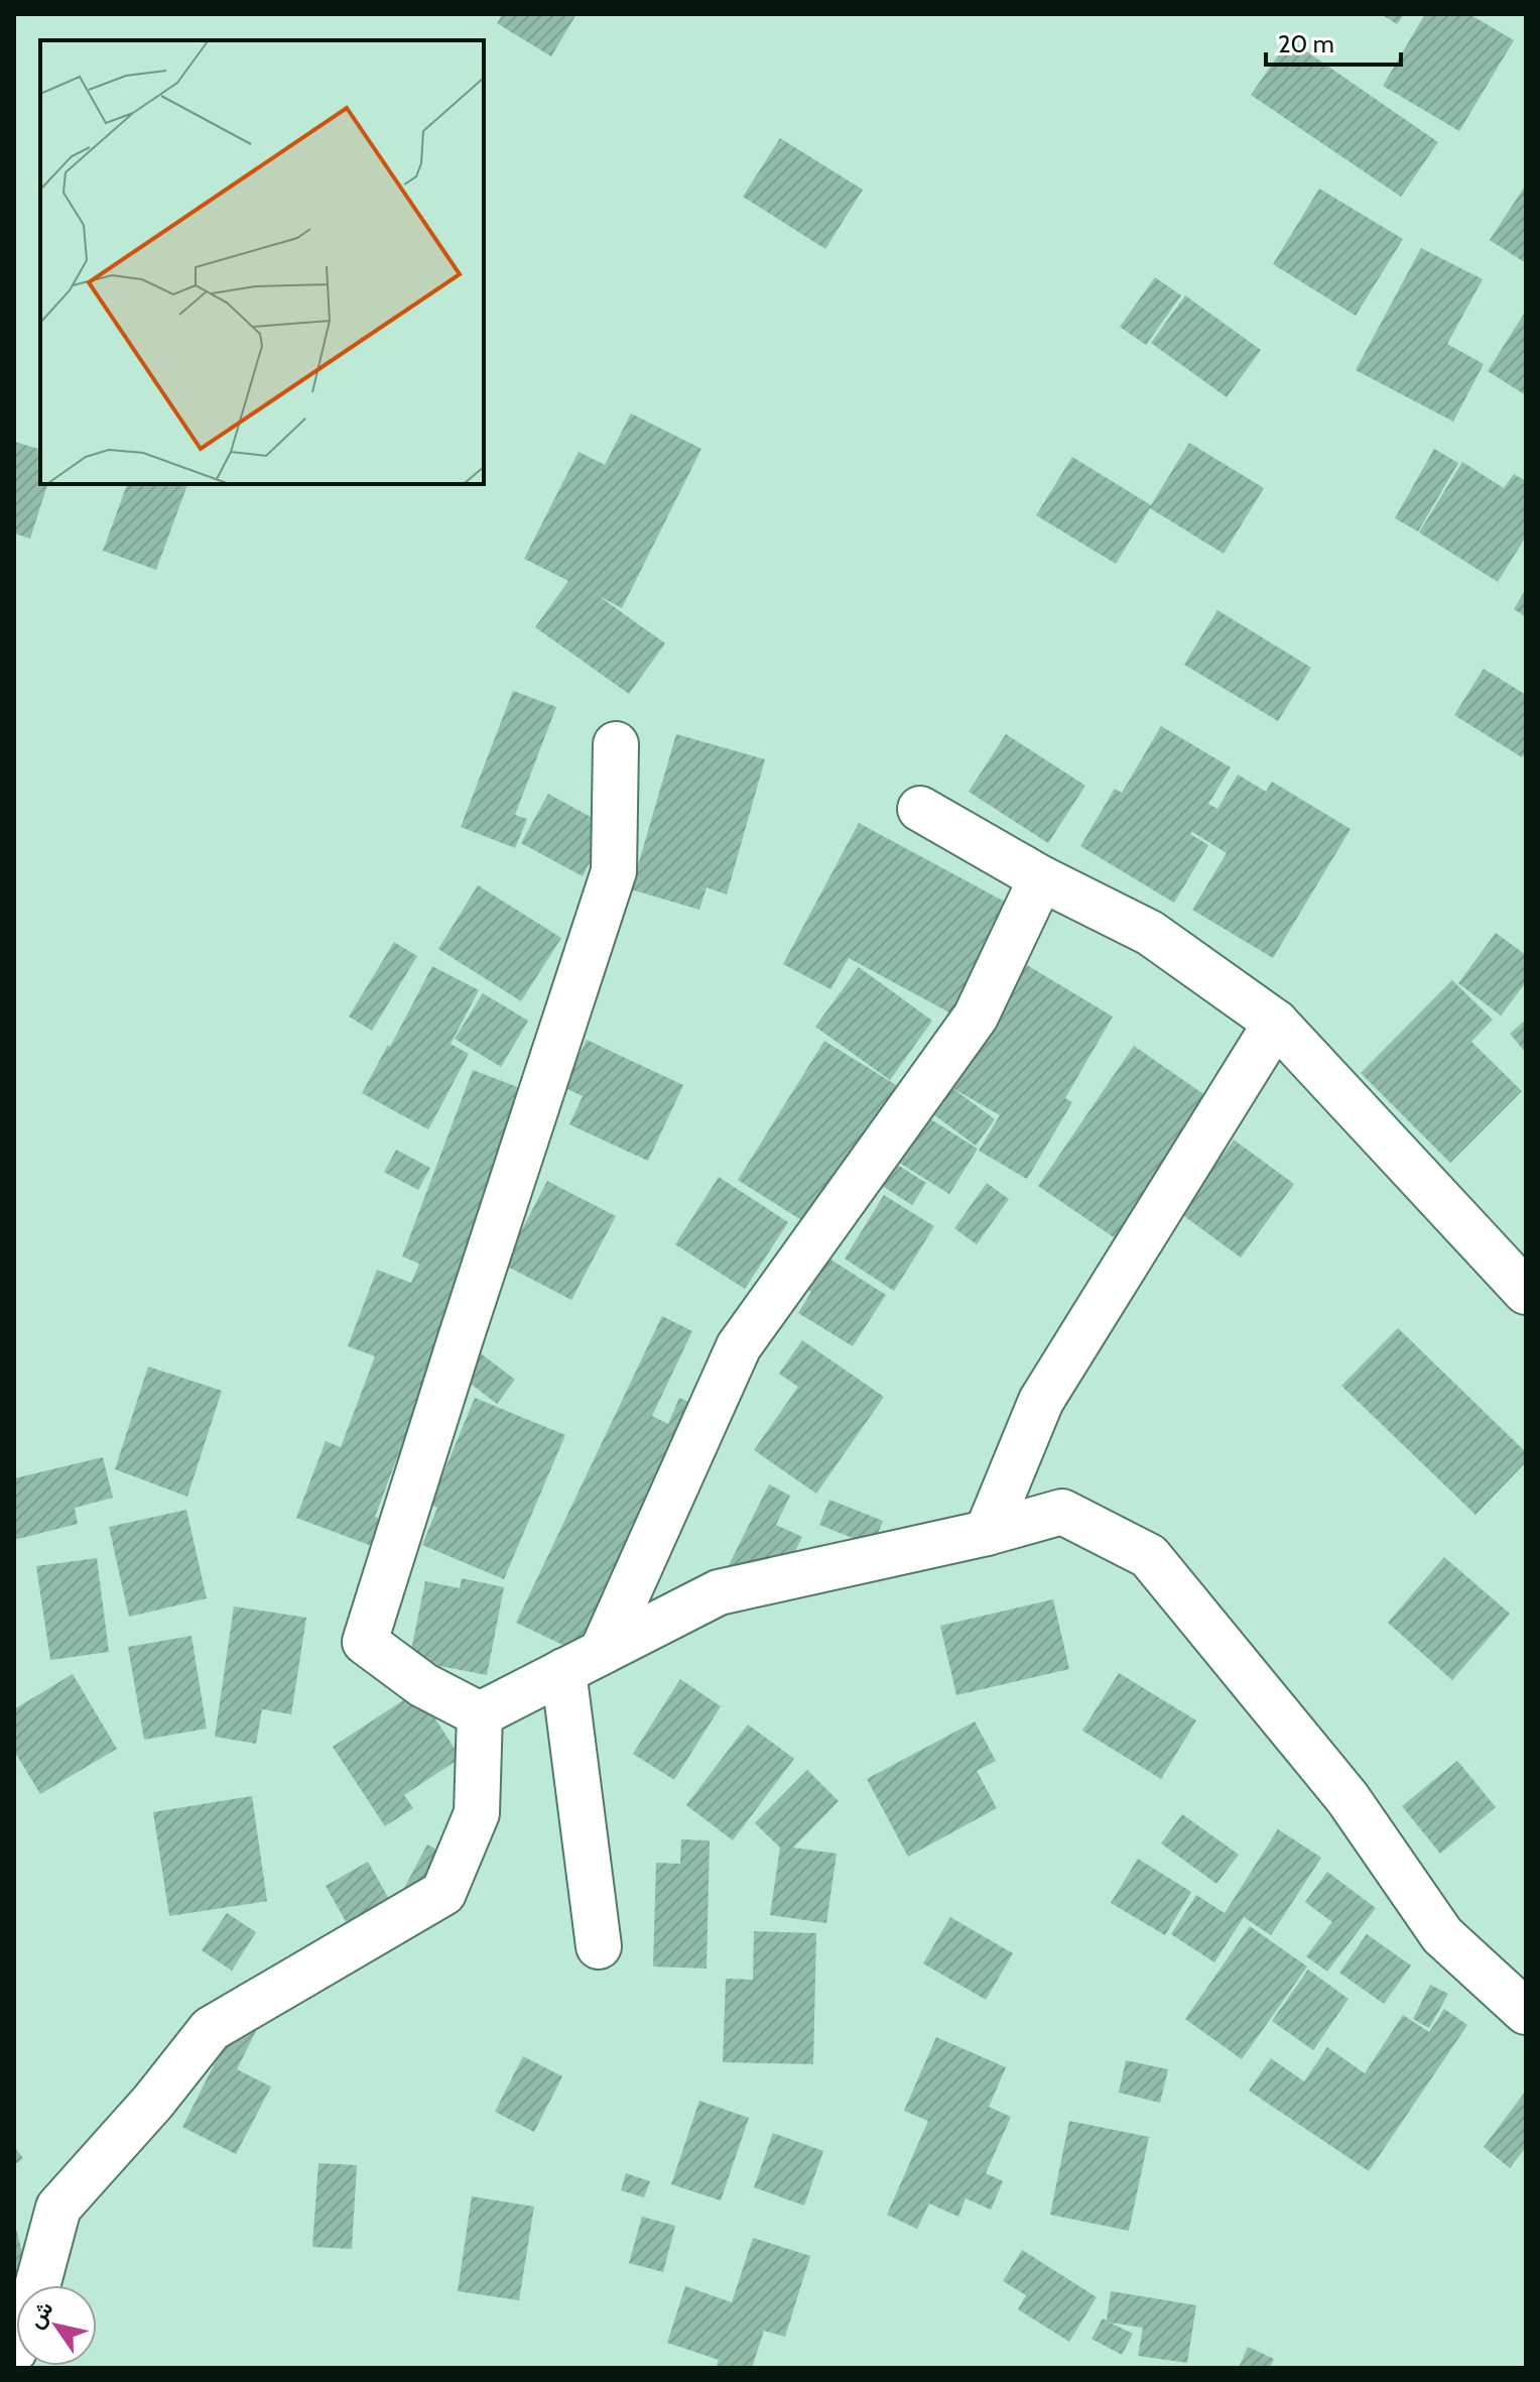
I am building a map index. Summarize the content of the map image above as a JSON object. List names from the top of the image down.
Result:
{
  "scale_bar": "20 m",
  "north": "top left"
}
